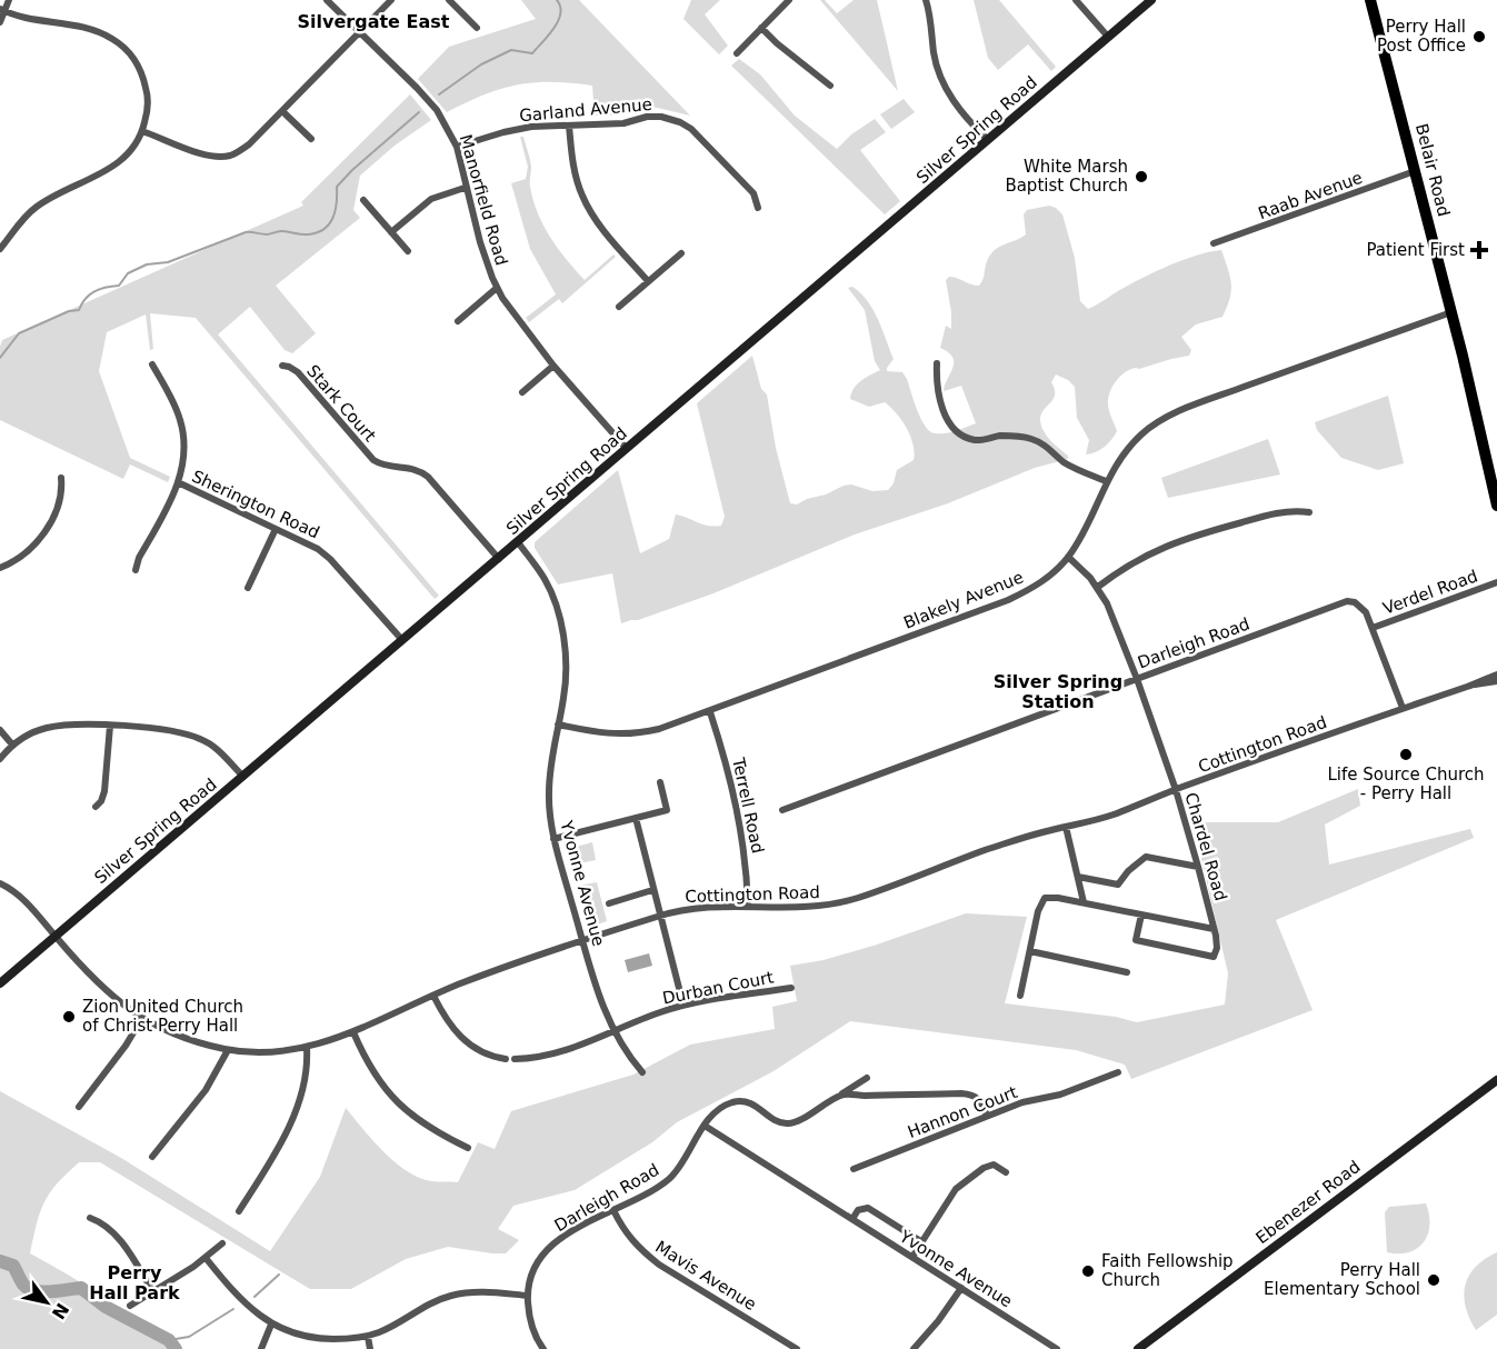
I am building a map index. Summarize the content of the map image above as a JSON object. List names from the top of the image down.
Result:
{
  "streets": {
    "highway": ["Belair Road"],
    "main road": ["Silver Spring Road", "Ebenezer Road"],
    "street": [
      "Garland Avenue",
      "Raab Avenue",
      "Manorfield Road",
      "Stark Court",
      "Sherington Road",
      "Verdel Road",
      "Blakely Avenue",
      "Darleigh Road",
      "Cottington Road",
      "Terrell Road",
      "Chardel Road",
      "Yvonne Avenue",
      "Durban Court",
      "Hannon Court",
      "Mavis Avenue"
    ]
  },
  "crossings": [
    ["Garland Avenue", "Manorfield Road"],
    ["Silver Spring Road", "Manorfield Road"],
    ["Silver Spring Road", "Stark Court"],
    ["Silver Spring Road", "Sherington Road"],
    ["Silver Spring Road", "Cottington Road"],
    ["Silver Spring Road", "Yvonne Avenue"],
    ["Belair Road", "Raab Avenue"],
    ["Belair Road", "Blakely Avenue"],
    ["Verdel Road", "Darleigh Road"],
    ["Blakely Avenue", "Terrell Road"],
    ["Blakely Avenue", "Chardel Road"],
    ["Blakely Avenue", "Yvonne Avenue"],
    ["Darleigh Road", "Cottington Road"],
    ["Darleigh Road", "Chardel Road"],
    ["Darleigh Road", "Yvonne Avenue"],
    ["Darleigh Road", "Mavis Avenue"],
    ["Cottington Road", "Terrell Road"],
    ["Cottington Road", "Chardel Road"],
    ["Cottington Road", "Yvonne Avenue"],
    ["Yvonne Avenue", "Durban Court"]
  ],
  "districts": ["Silvergate East", "Silver Spring Station", "Perry Hall Park"],
  "places": {
    "other": [
      "Perry Hall Post Office",
      "White Marsh Baptist Church",
      "Life Source Church - Perry Hall",
      "Zion United Church of Christ Perry Hall",
      "Faith Fellowship Church",
      "Perry Hall Elementary School"
    ],
    "health": ["Patient First"]
  },
  "north": "bottom right"
}
